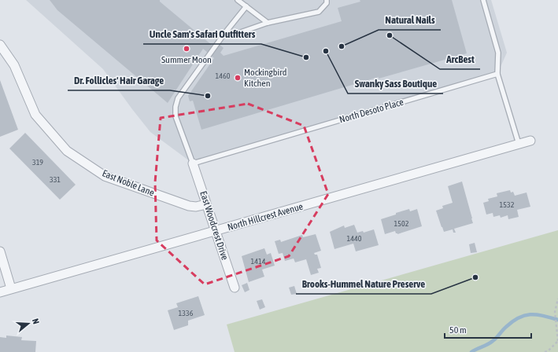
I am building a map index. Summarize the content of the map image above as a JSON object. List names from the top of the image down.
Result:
{
  "streets": {
    "street": ["East Noble Lane", "North Hillcrest Avenue", "East Woodcrest Drive"],
    "lane": ["North Desoto Place"]
  },
  "crossings": [
    ["North Desoto Place", "East Woodcrest Drive"],
    ["East Noble Lane", "East Woodcrest Drive"],
    ["North Hillcrest Avenue", "East Woodcrest Drive"]
  ],
  "places": [
    "ArcBest",
    "Natural Nails",
    "Summer Moon",
    "Swanky Sass Boutique",
    "Uncle Sam's Safari Outfitters",
    "Mockingbird Kitchen",
    "Dr. Follicles' Hair Garage",
    "Brooks-Hummel Nature Preserve"
  ],
  "house_numbers": [
    "1460",
    "319",
    "331",
    "1532",
    "1502",
    "1440",
    "1414",
    "1336"
  ],
  "scale_bar": "50 m",
  "north": "right"
}
